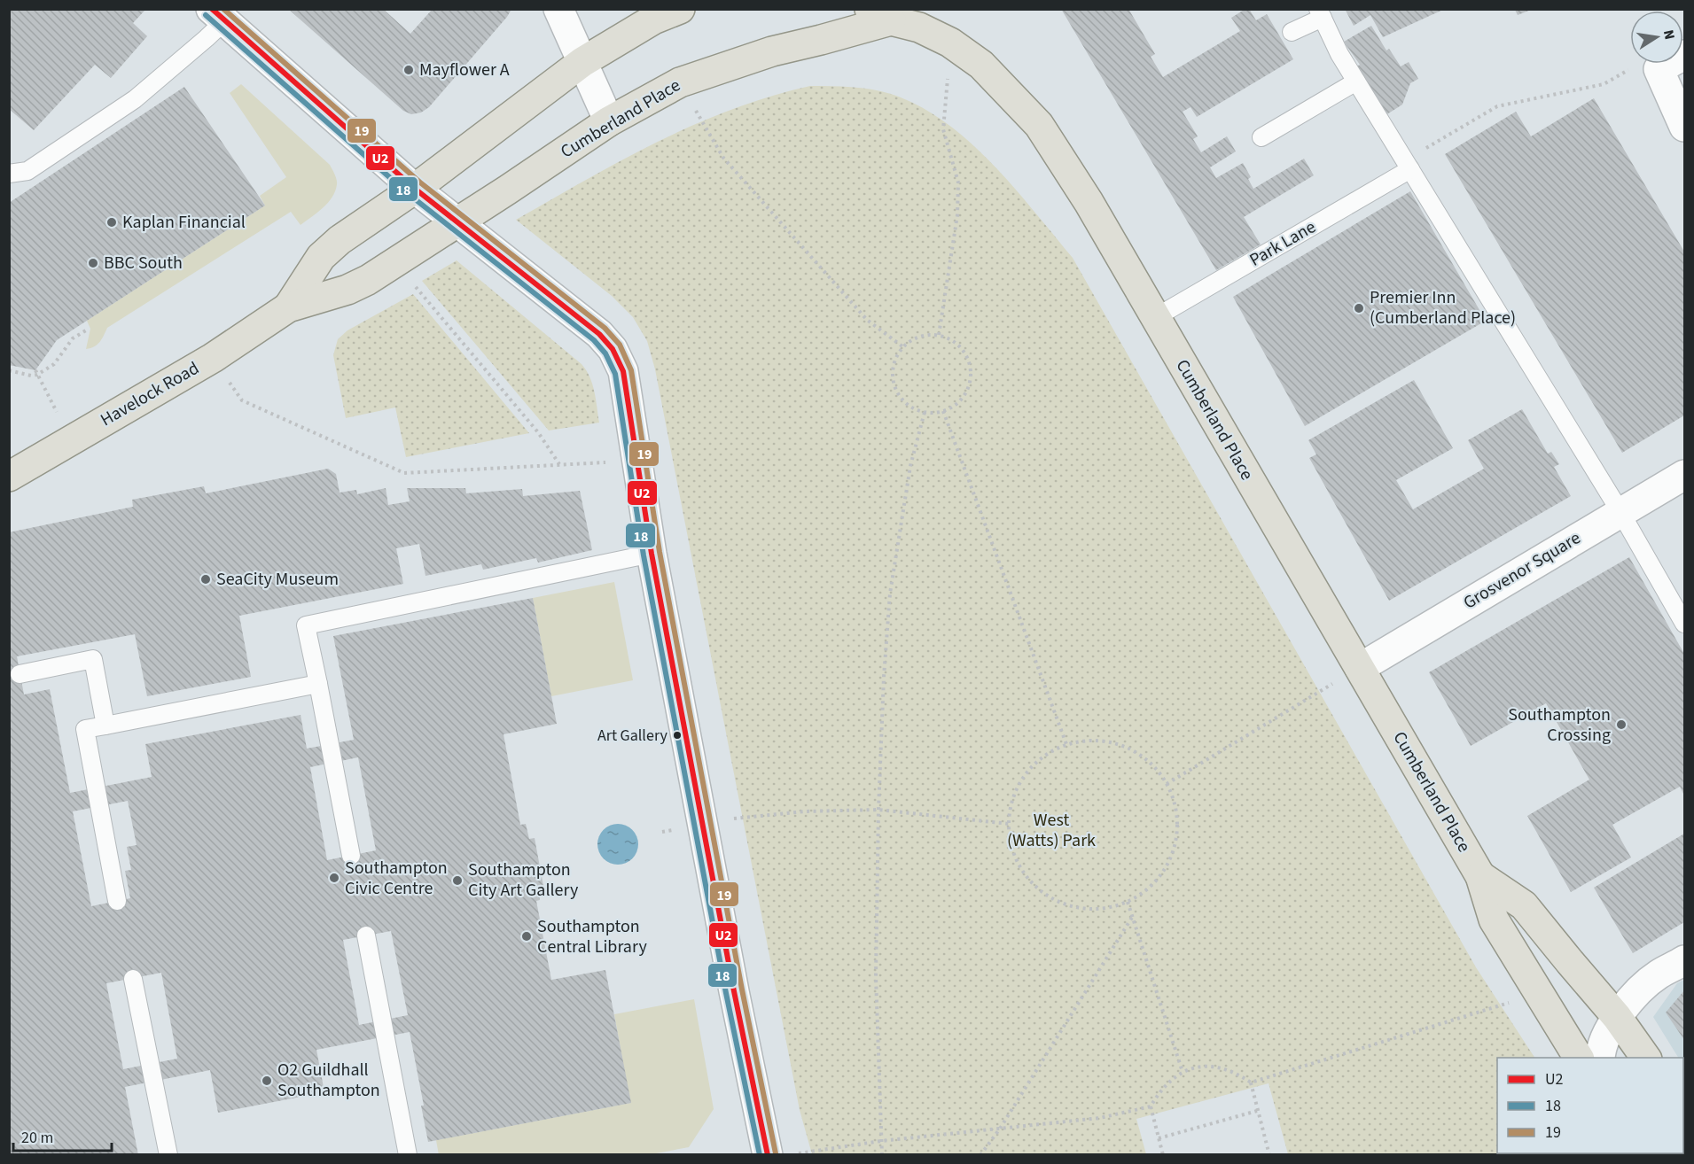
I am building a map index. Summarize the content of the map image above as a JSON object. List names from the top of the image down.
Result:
{
  "streets": {
    "main road": ["Cumberland Place", "Havelock Road"],
    "street": ["Grosvenor Square"],
    "lane": ["Park Lane"]
  },
  "crossings": [
    ["Cumberland Place", "Park Lane"],
    ["Cumberland Place", "Havelock Road"],
    ["Cumberland Place", "Grosvenor Square"]
  ],
  "parks": ["West (Watts) Park"],
  "places": [
    "Mayflower A",
    "Kaplan Financial",
    "BBC South",
    "Premier Inn (Cumberland Place)",
    "SeaCity Museum",
    "Southampton Crossing",
    "Art Gallery",
    "Southampton Civic Centre",
    "Southampton City Art Gallery",
    "Southampton Central Library",
    "O2 Guildhall Southampton"
  ],
  "lines": ["transit line U2", "transit line 19", "transit line 18"],
  "legend": ["U2", "18", "19"],
  "scale_bar": "20 m",
  "north": "right"
}
